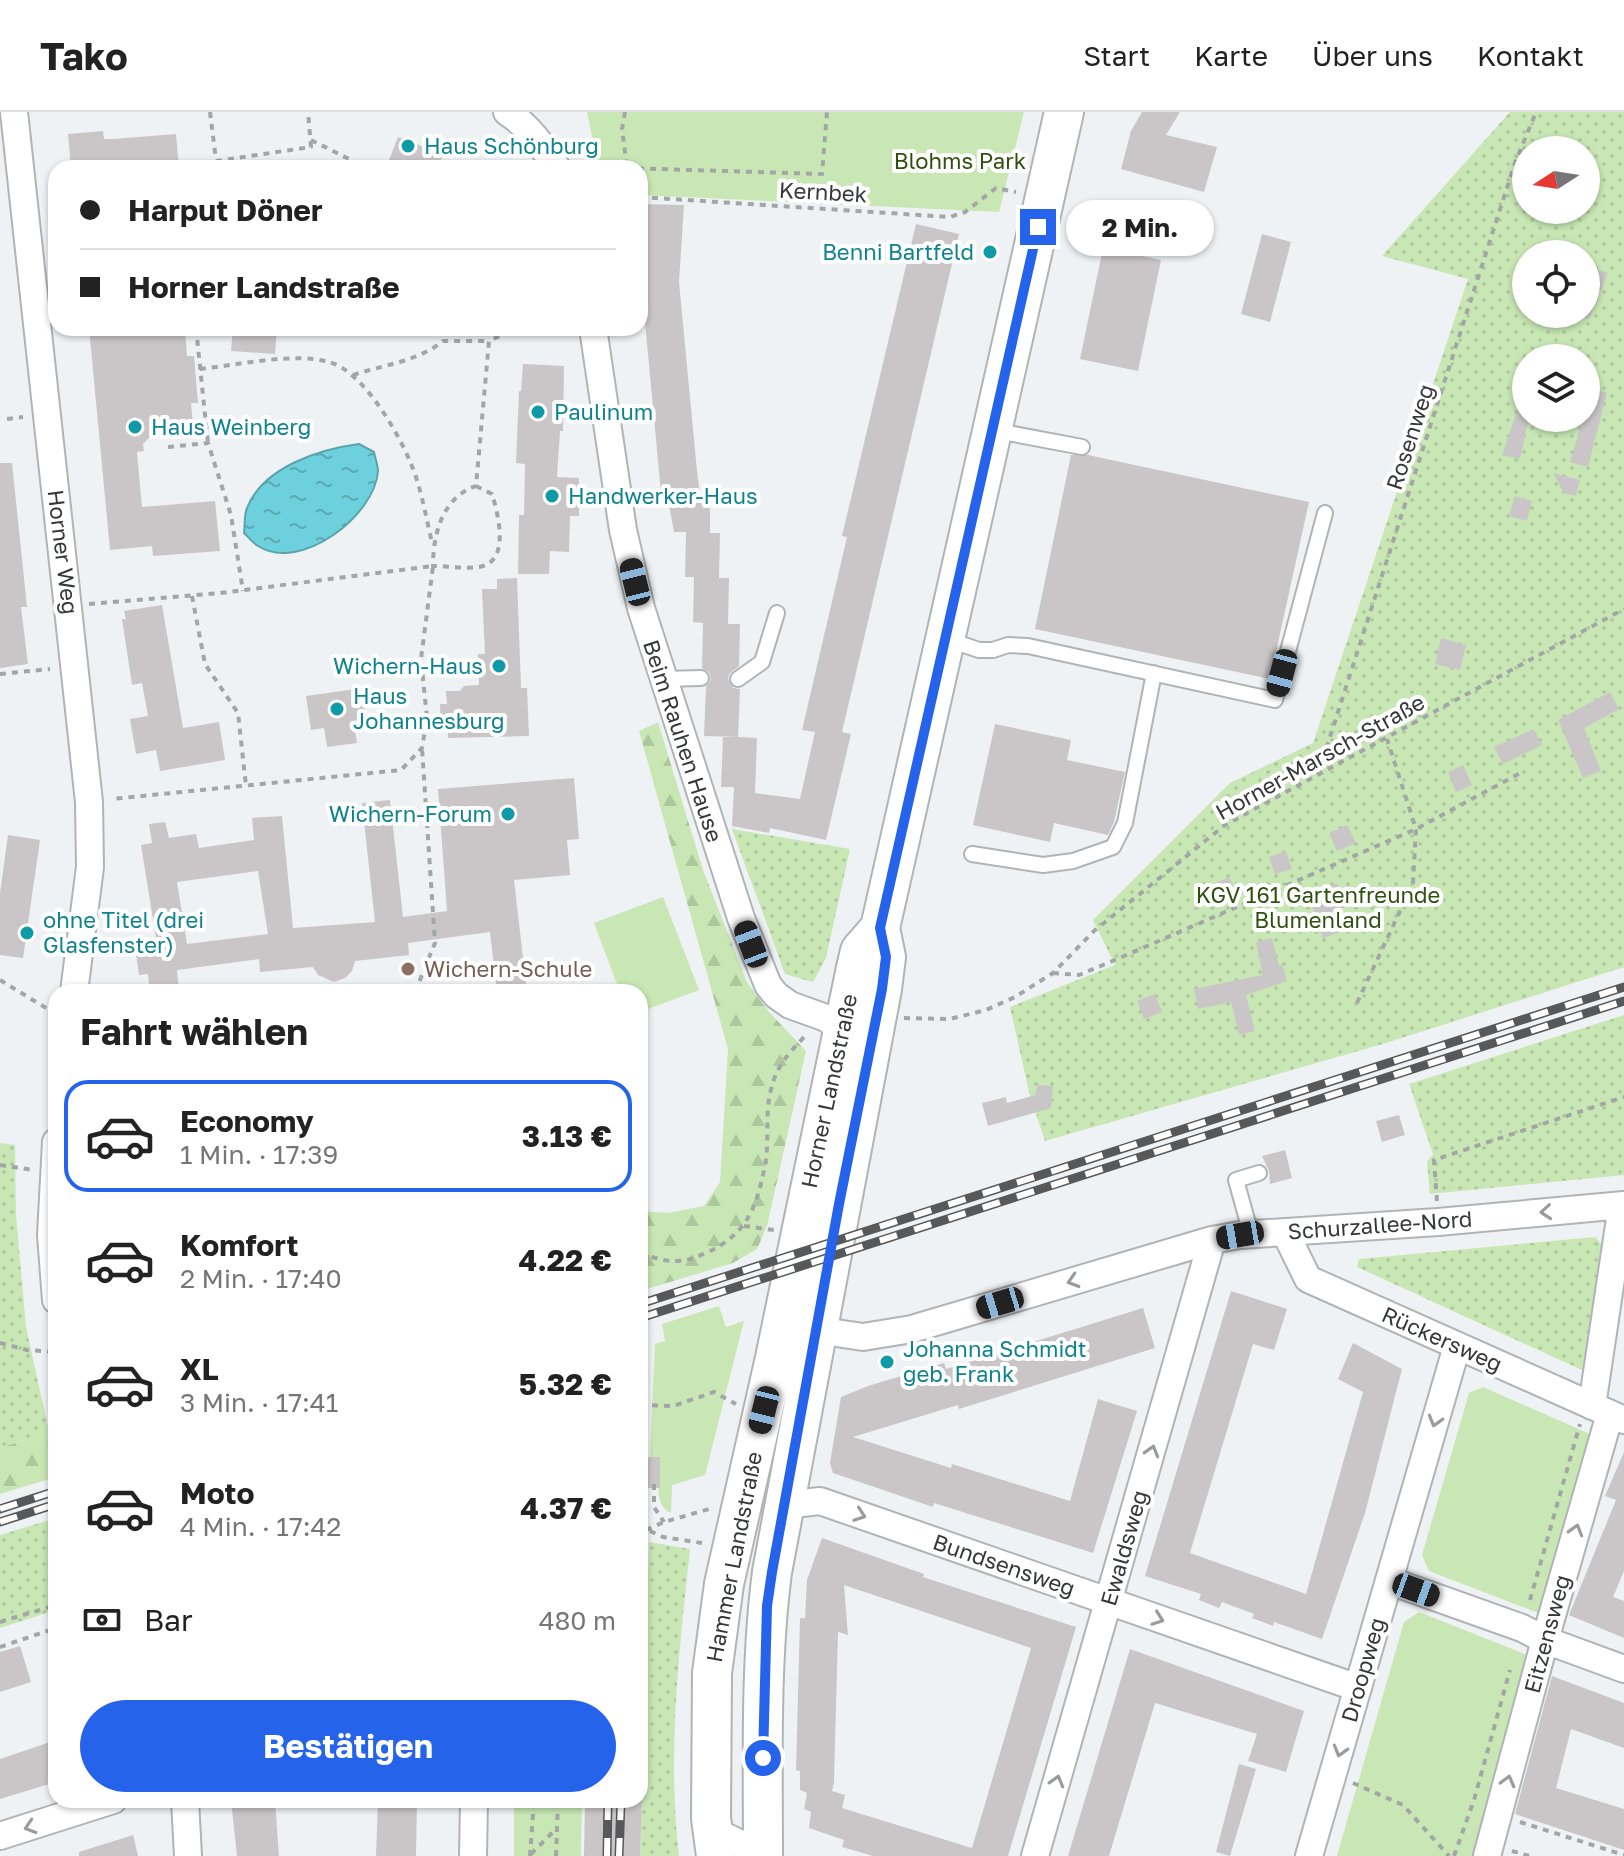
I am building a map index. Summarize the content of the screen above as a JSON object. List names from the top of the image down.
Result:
{
  "streets": {
    "main road": ["Horner Landstraße", "Hammer Landstraße"],
    "street": [
      "Horner Weg",
      "Beim Rauhen Hause",
      "Schurzallee-Nord",
      "Rückersweg",
      "Ewaldsweg",
      "Bundsensweg",
      "Eitzensweg",
      "Droopweg"
    ],
    "path": ["Kernbek", "Rosenweg", "Horner-Marsch-Straße"]
  },
  "crossings": [
    ["Rosenweg", "Horner-Marsch-Straße"],
    ["Beim Rauhen Hause", "Horner Landstraße"],
    ["Horner-Marsch-Straße", "Horner Landstraße"],
    ["Horner Landstraße", "Hammer Landstraße"],
    ["Schurzallee-Nord", "Rückersweg"],
    ["Schurzallee-Nord", "Ewaldsweg"],
    ["Schurzallee-Nord", "Hammer Landstraße"],
    ["Schurzallee-Nord", "Eitzensweg"],
    ["Rückersweg", "Eitzensweg"],
    ["Rückersweg", "Droopweg"],
    ["Ewaldsweg", "Bundsensweg"],
    ["Hammer Landstraße", "Bundsensweg"],
    ["Bundsensweg", "Droopweg"]
  ],
  "one_way": [
    "Schurzallee-Nord",
    "Ewaldsweg",
    "Bundsensweg",
    "Eitzensweg",
    "Droopweg"
  ],
  "parks": ["Blohms Park", "KGV 161 Gartenfreunde Blumenland"],
  "places": [
    "Haus Schönburg",
    "Benni Bartfeld",
    "Paulinum",
    "Haus Weinberg",
    "Handwerker-Haus",
    "Wichern-Haus",
    "Haus Johannesburg",
    "Wichern-Forum",
    "ohne Titel (drei Glasfenster)",
    "Wichern-Schule",
    "Johanna Schmidt geb. Frank"
  ],
  "north": "left",
  "page": {
    "header": "Tako",
    "nav": [
      "Start",
      "Karte",
      "Über uns",
      "Kontakt"
    ],
    "banner": ["Harput Döner", "Horner Landstraße"],
    "bubble": "2 Min.",
    "heading": "Fahrt wählen",
    "list": [
      {
        "name": "Economy",
        "note": "1 Min. · 17:39",
        "value": "3.13 €"
      },
      {
        "name": "Komfort",
        "note": "2 Min. · 17:40",
        "value": "4.22 €"
      },
      {
        "name": "XL",
        "note": "3 Min. · 17:41",
        "value": "5.32 €"
      },
      {
        "name": "Moto",
        "note": "4 Min. · 17:42",
        "value": "4.37 €"
      }
    ],
    "pay": ["Bar", "480 m"],
    "buttons": "Bestätigen"
  }
}
